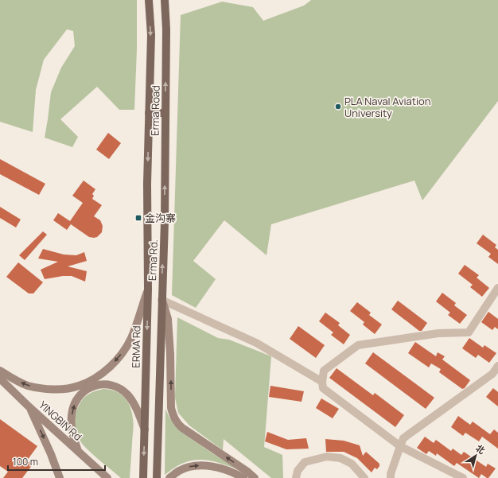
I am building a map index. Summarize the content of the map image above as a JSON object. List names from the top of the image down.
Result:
{
  "streets": {
    "main road": ["Erma Road", "ERMA Rd", "YINGBIN Rd"]
  },
  "crossings": [
    ["Erma Road", "ERMA Rd"]
  ],
  "places": {
    "other": ["PLA Naval Aviation University"],
    "transit": ["金沟寨"]
  },
  "scale_bar": "100 m",
  "north": "top right"
}
